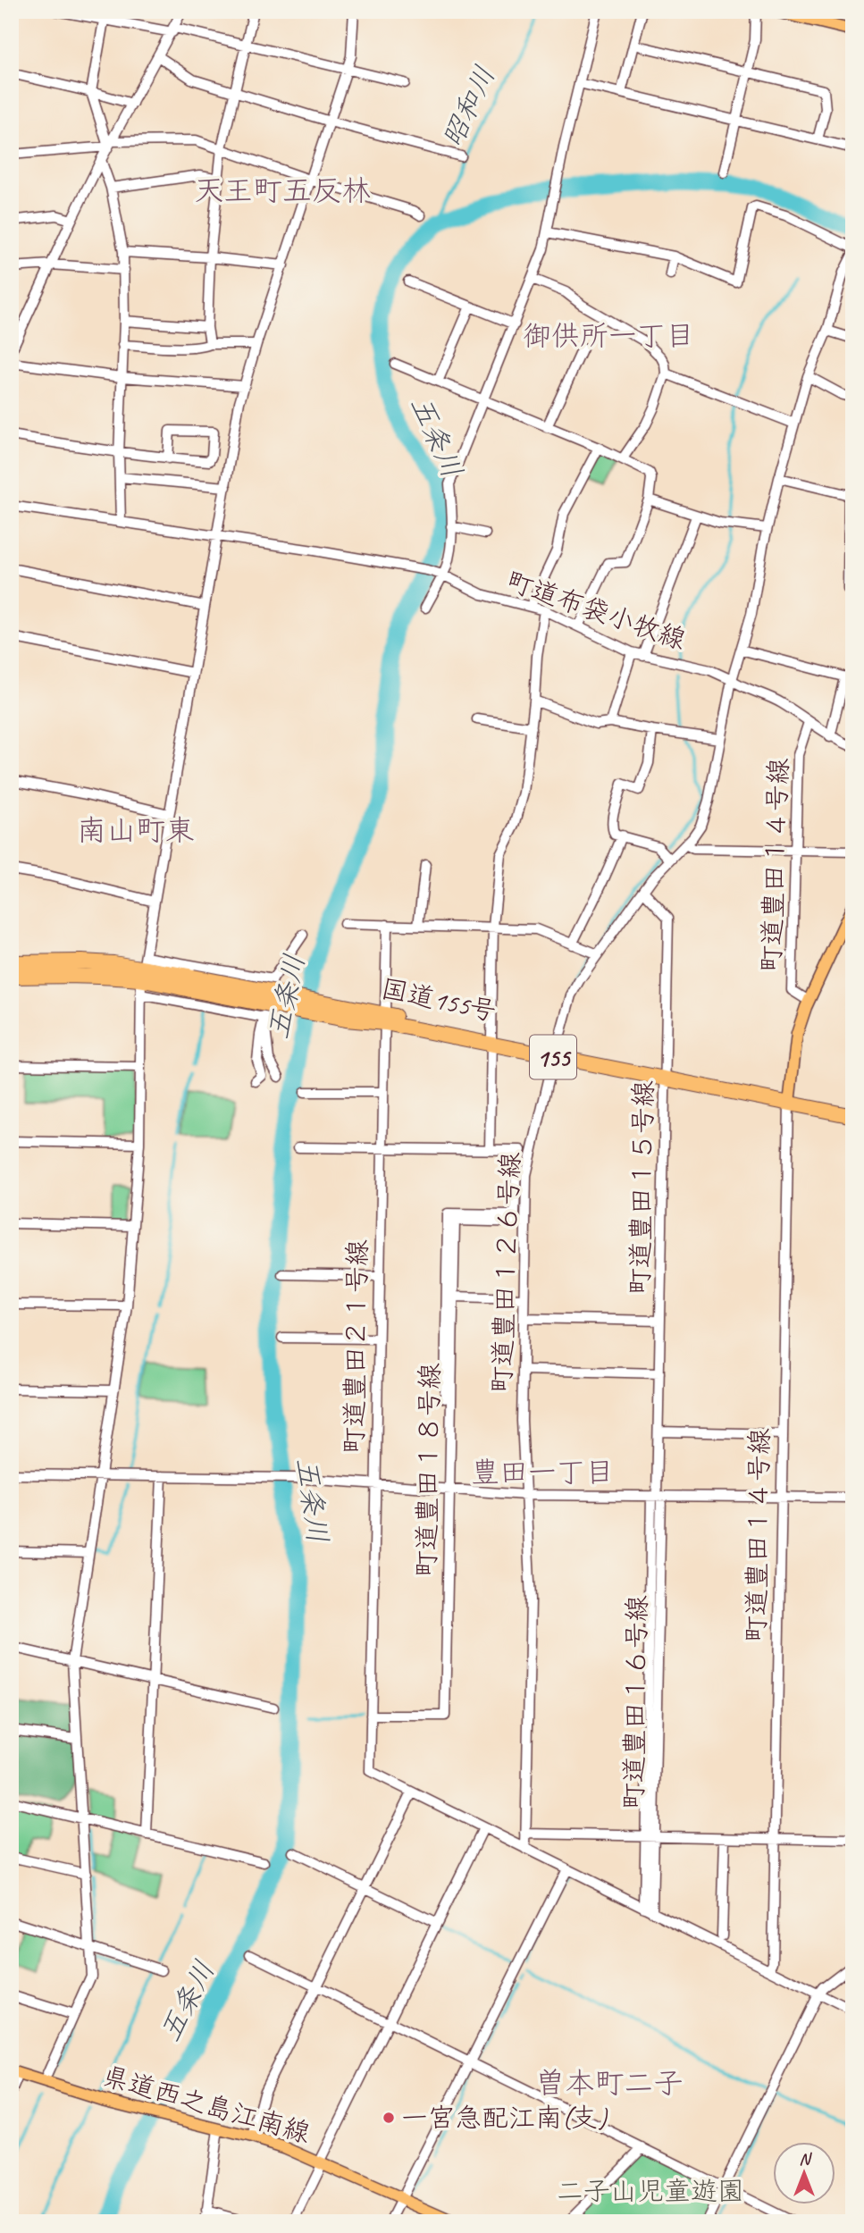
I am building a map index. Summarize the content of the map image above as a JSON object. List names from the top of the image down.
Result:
{
  "streets": {
    "highway": ["国道155号", "155"],
    "main road": ["県道西之島江南線"],
    "street": [
      "町道布袋小牧線",
      "町道豊田１４号線",
      "町道豊田１５号線",
      "町道豊田１２６号線",
      "町道豊田２１号線",
      "町道豊田１８号線"
    ]
  },
  "crossings": [
    ["町道布袋小牧線", "町道豊田１４号線"],
    ["町道布袋小牧線", "町道豊田１２６号線"],
    ["町道豊田１４号線", "国道155号"],
    ["国道155号", "町道豊田１５号線"],
    ["国道155号", "町道豊田１２６号線"],
    ["国道155号", "町道豊田２１号線"],
    ["町道豊田１５号線", "町道豊田１２６号線"],
    ["町道豊田１２６号線", "町道豊田１８号線"],
    ["町道豊田２１号線", "町道豊田１８号線"]
  ],
  "districts": [
    "天王町五反林",
    "御供所一丁目",
    "南山町東",
    "豊田一丁目",
    "曽本町二子"
  ],
  "water": ["昭和川", "五条川"],
  "parks": ["二子山児童遊園"],
  "places": ["一宮急配江南(支)"],
  "north": "top"
}
